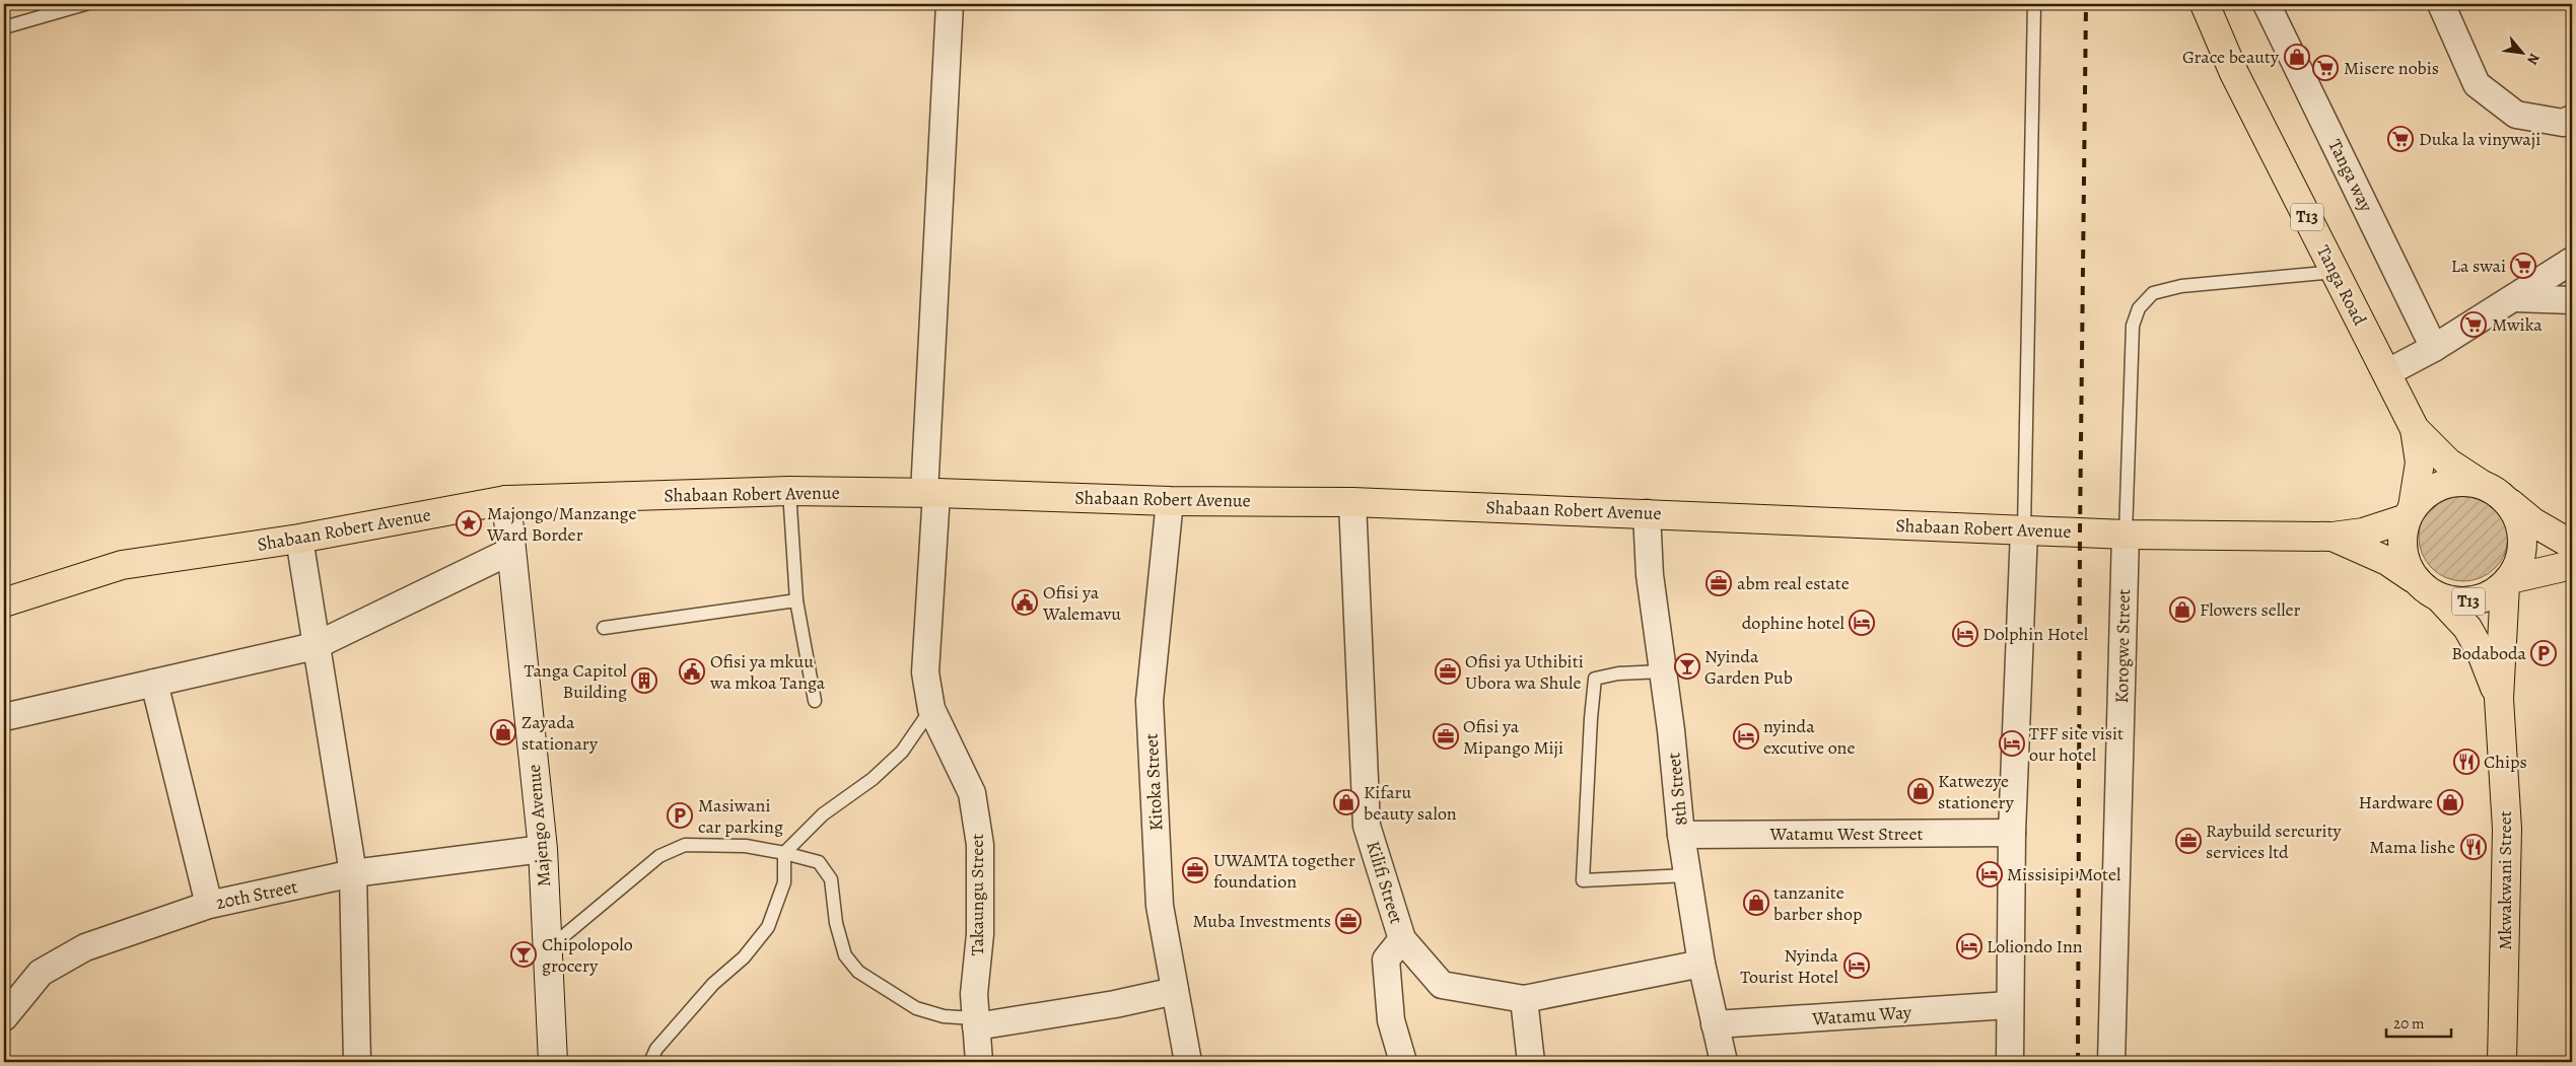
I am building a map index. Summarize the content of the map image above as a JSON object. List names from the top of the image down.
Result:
{
  "streets": {
    "main road": [
      "T13",
      "Tanga Road",
      "Shabaan Robert Avenue",
      "Mkwakwani Street"
    ],
    "street": [
      "Tanga way",
      "Korogwe Street",
      "Kitoka Street",
      "8th Street",
      "Majengo Avenue",
      "Watamu West Street",
      "Kilifi Street",
      "20th Street",
      "Takaungu Street",
      "Watamu Way"
    ]
  },
  "crossings": [
    ["T13", "Tanga Road"],
    ["Shabaan Robert Avenue", "Korogwe Street"],
    ["Shabaan Robert Avenue", "Kitoka Street"],
    ["Shabaan Robert Avenue", "8th Street"],
    ["Shabaan Robert Avenue", "Majengo Avenue"],
    ["Shabaan Robert Avenue", "Kilifi Street"],
    ["Shabaan Robert Avenue", "Takaungu Street"],
    ["8th Street", "Watamu West Street"],
    ["8th Street", "Kilifi Street"],
    ["8th Street", "Watamu Way"],
    ["Majengo Avenue", "20th Street"]
  ],
  "places": {
    "shop": [
      "Grace beauty",
      "Flowers seller",
      "Zayada stationary",
      "Katwezye stationery",
      "Kifaru beauty salon",
      "Hardware",
      "tanzanite barber shop"
    ],
    "supermarket": [
      "Misere nobis",
      "Duka la vinywaji",
      "La swai",
      "Mwika"
    ],
    "place": ["Majongo/Manzange Ward Border"],
    "office": [
      "abm real estate",
      "Ofisi ya Uthibiti Ubora wa Shule",
      "Ofisi ya Mipango Miji",
      "Raybuild sercurity services ltd",
      "UWAMTA together foundation",
      "Muba Investments"
    ],
    "public building": ["Ofisi ya Walemavu", "Ofisi ya mkuu wa mkoa Tanga"],
    "hotel": [
      "dophine hotel",
      "Dolphin Hotel",
      "nyinda excutive one",
      "TFF site visit our hotel",
      "Missisipi Motel",
      "Loliondo Inn",
      "Nyinda Tourist Hotel"
    ],
    "parking": ["Bodaboda", "Masiwani car parking"],
    "bar": ["Nyinda Garden Pub", "Chipolopolo grocery"],
    "building": ["Tanga Capitol Building"],
    "restaurant": ["Chips", "Mama lishe"]
  },
  "scale_bar": "20 m",
  "north": "bottom right"
}
